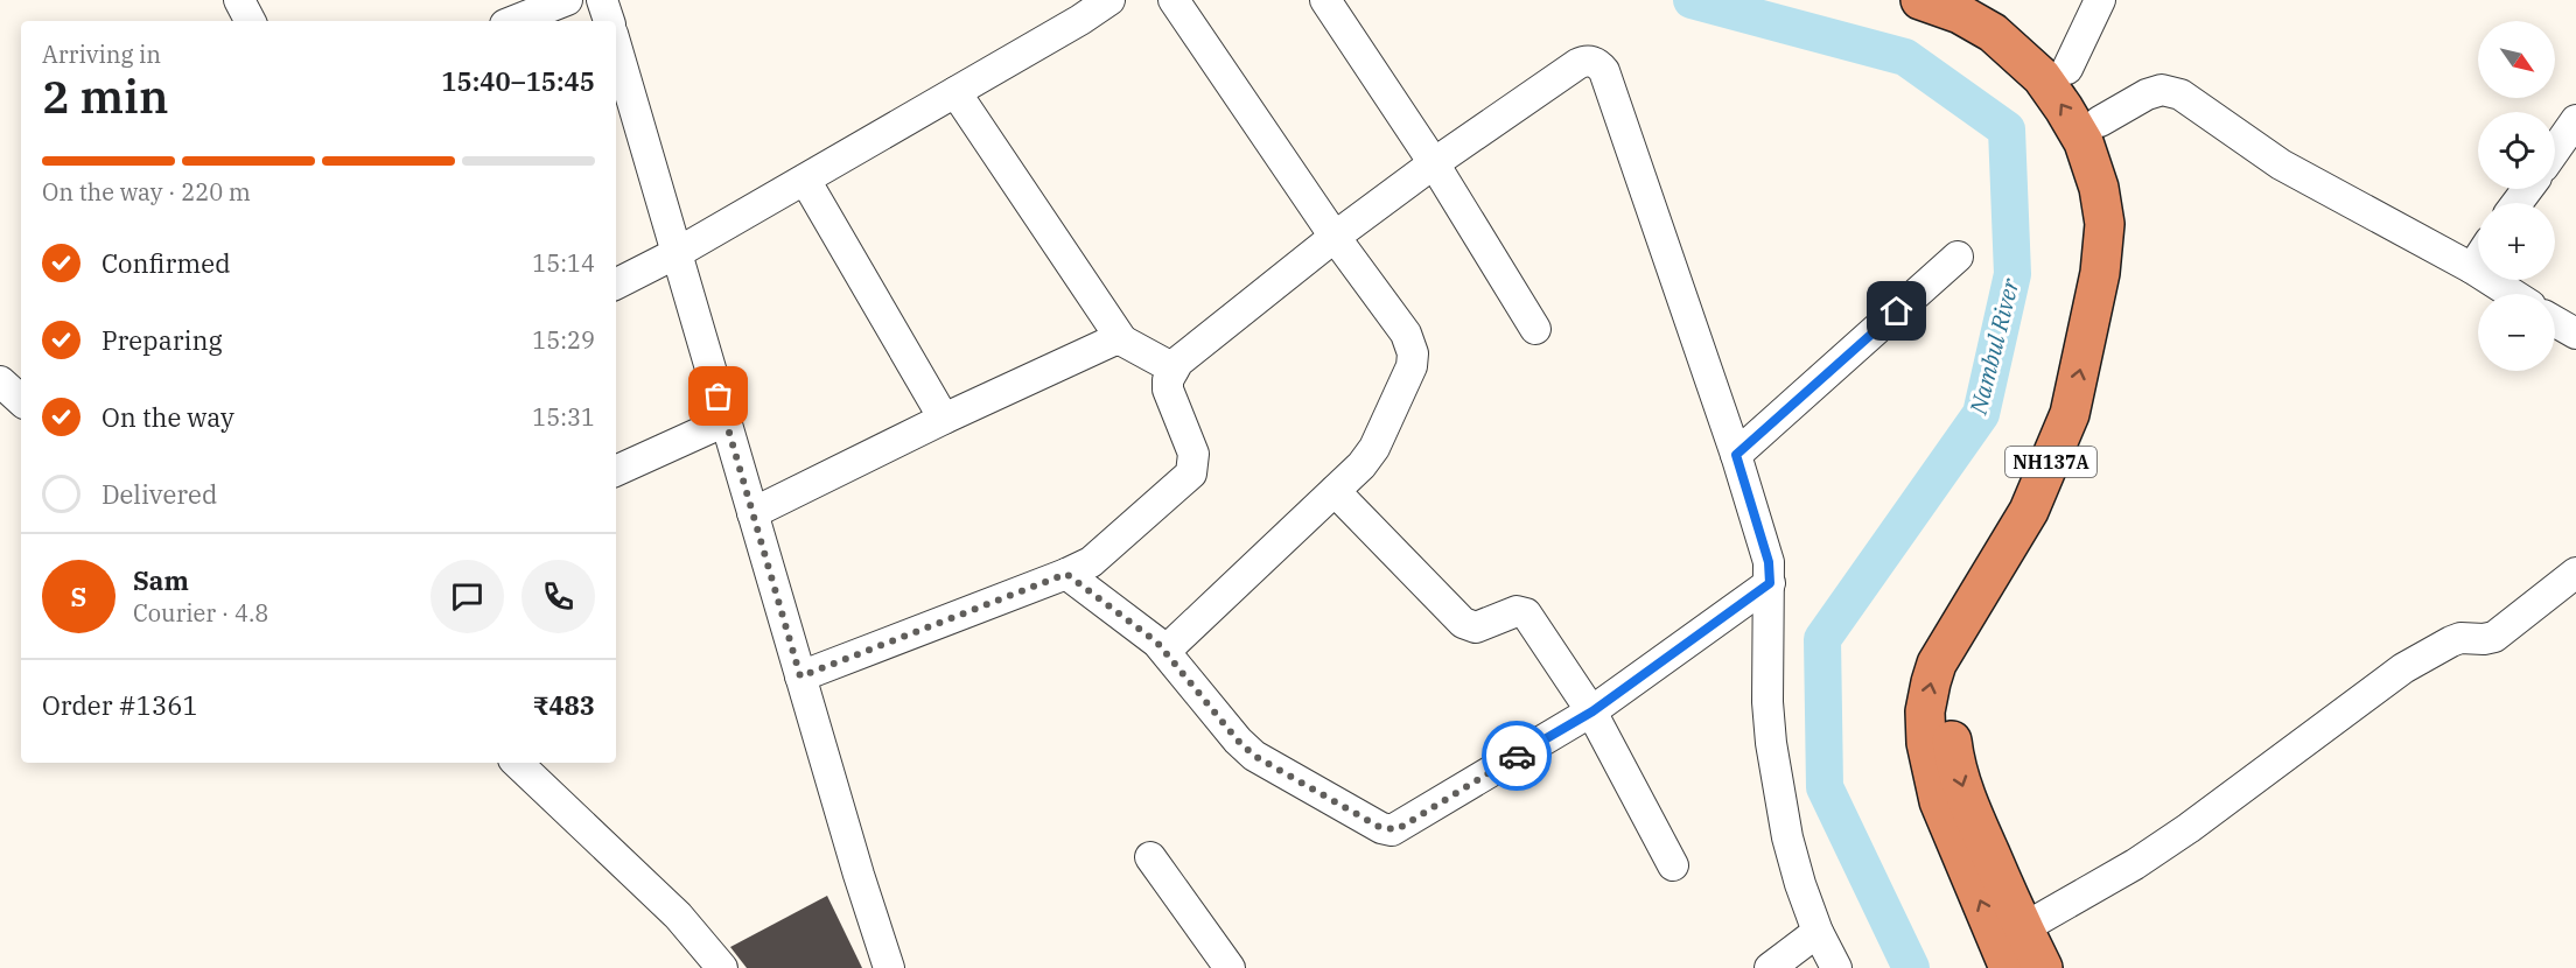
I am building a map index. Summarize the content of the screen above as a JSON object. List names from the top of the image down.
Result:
{
  "streets": {
    "highway": ["NH137A"]
  },
  "water": ["Nambul River"],
  "north": "bottom right",
  "page": {
    "map_buttons": ["+", "−"],
    "heading": ["2 min", "Arriving in", "15:40–15:45"],
    "panel": [
      "Sam",
      "Courier · 4.8",
      "Order #1361",
      "₹483"
    ],
    "bar": "On the way · 220 m",
    "list": [
      ["Confirmed", "15:14"],
      ["Preparing", "15:29"],
      ["On the way", "15:31"],
      "Delivered"
    ],
    "round": "S"
  }
}
